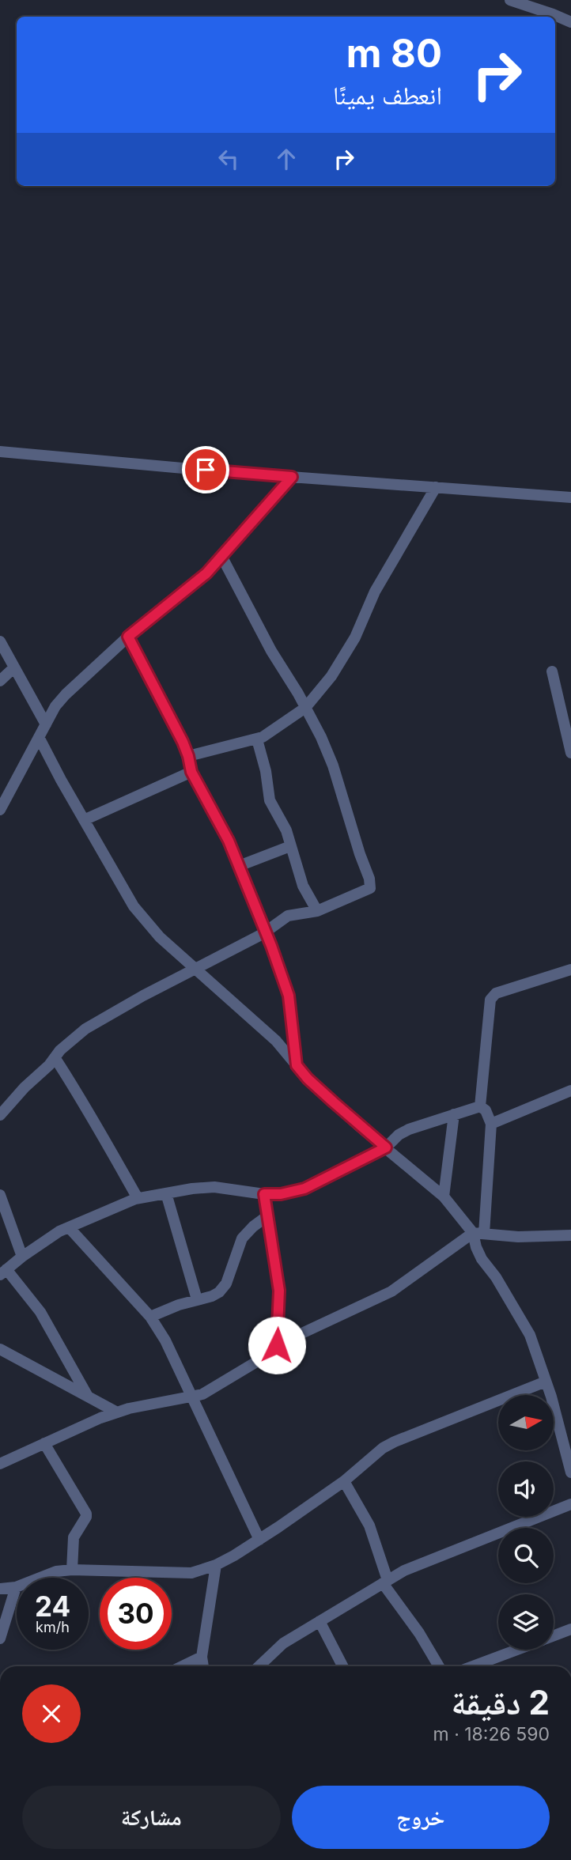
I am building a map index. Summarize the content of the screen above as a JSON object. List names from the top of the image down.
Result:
{
  "north": "right",
  "page": {
    "turn": ["80 m", "انعطف يمينًا"],
    "speed": "24 km/h",
    "limit": "30",
    "heading": ["2 دقيقة", "590 m · 18:26"],
    "buttons": ["خروج", "مشاركة"]
  }
}
